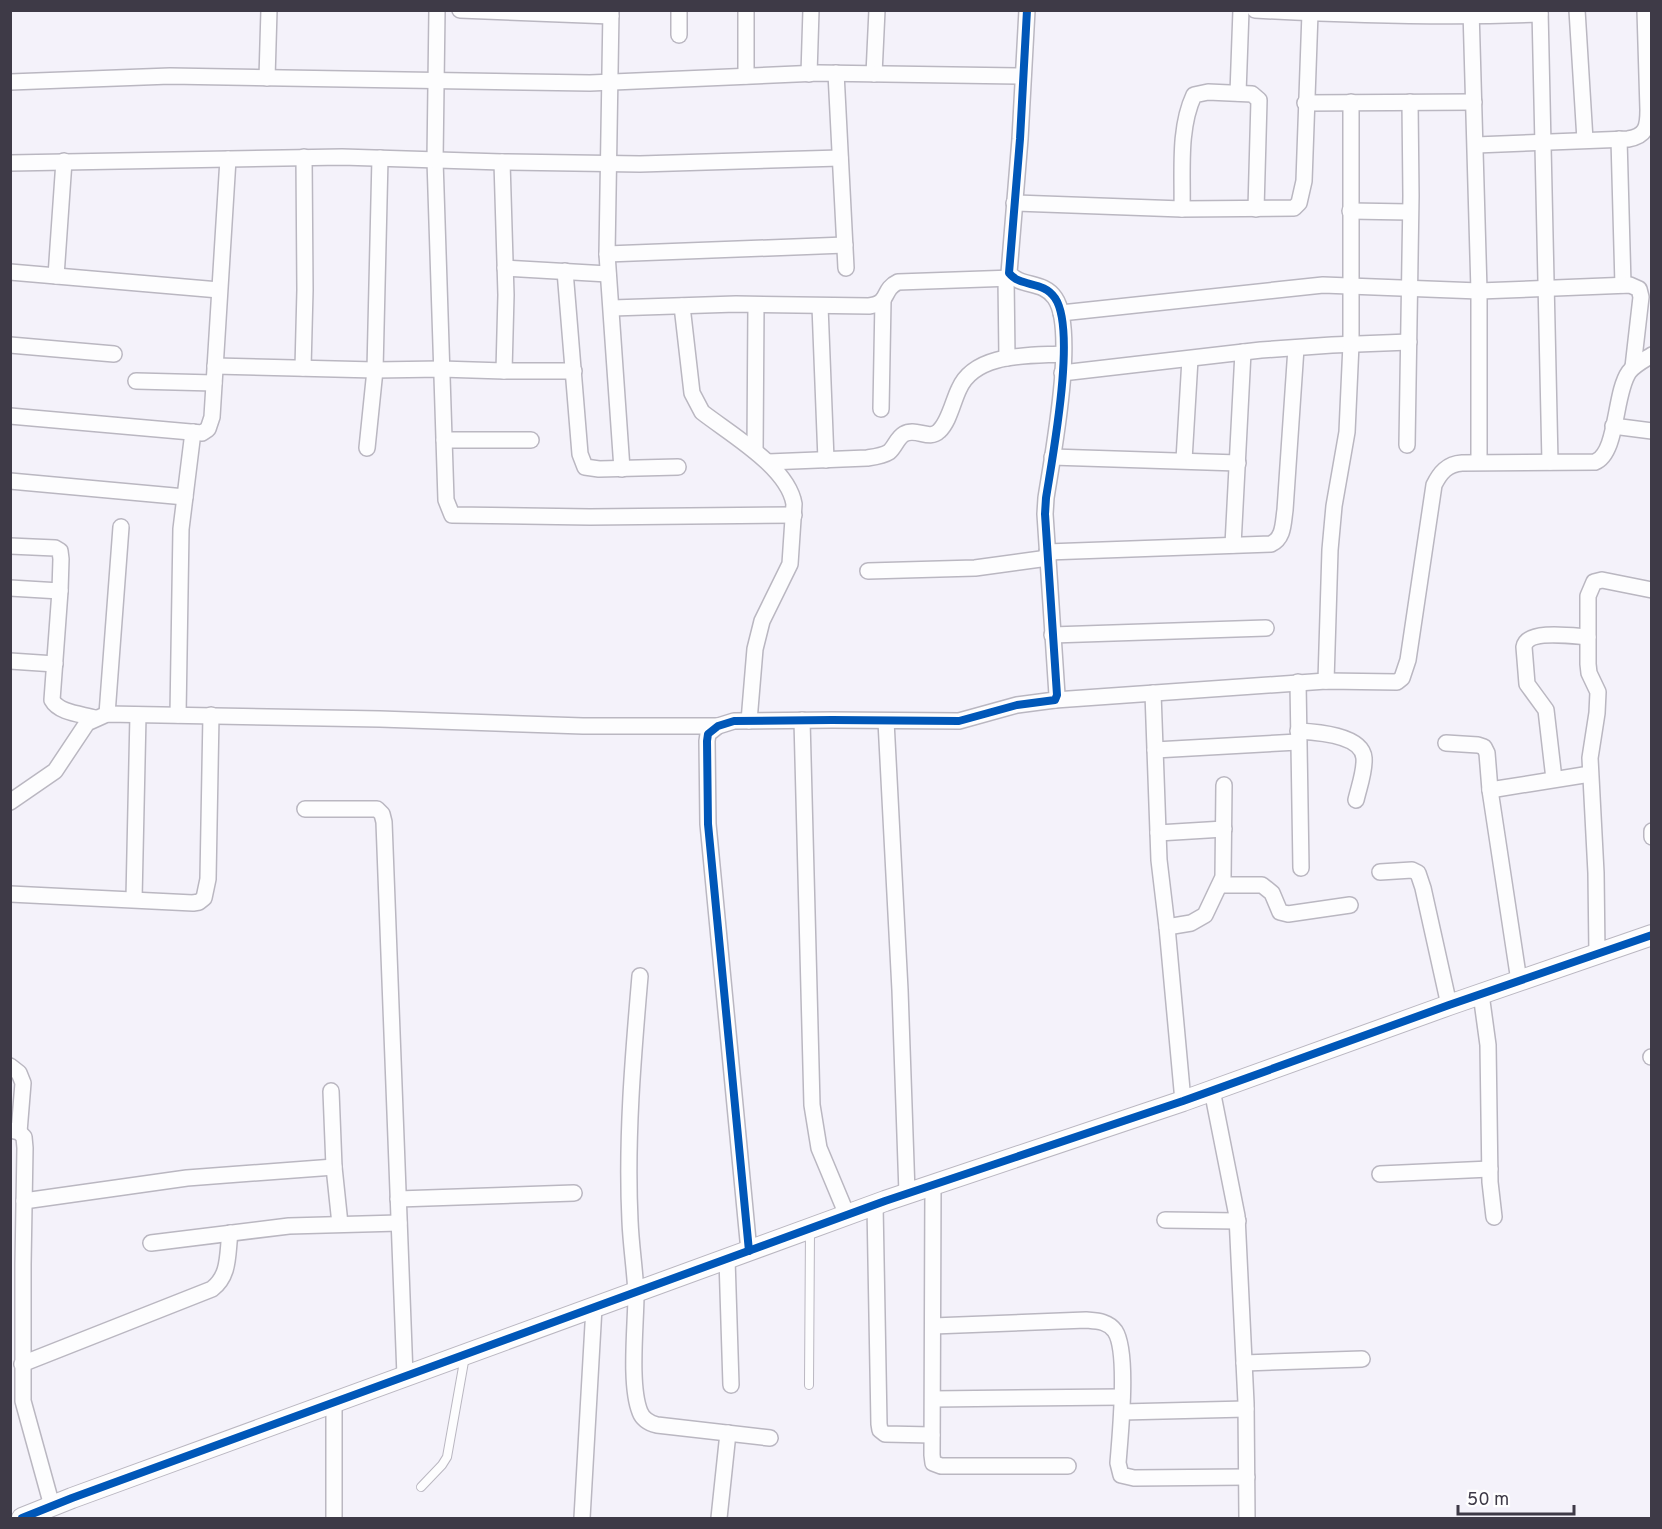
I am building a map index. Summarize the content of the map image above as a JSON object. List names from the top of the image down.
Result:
{
  "scale_bar": "50 m"
}
